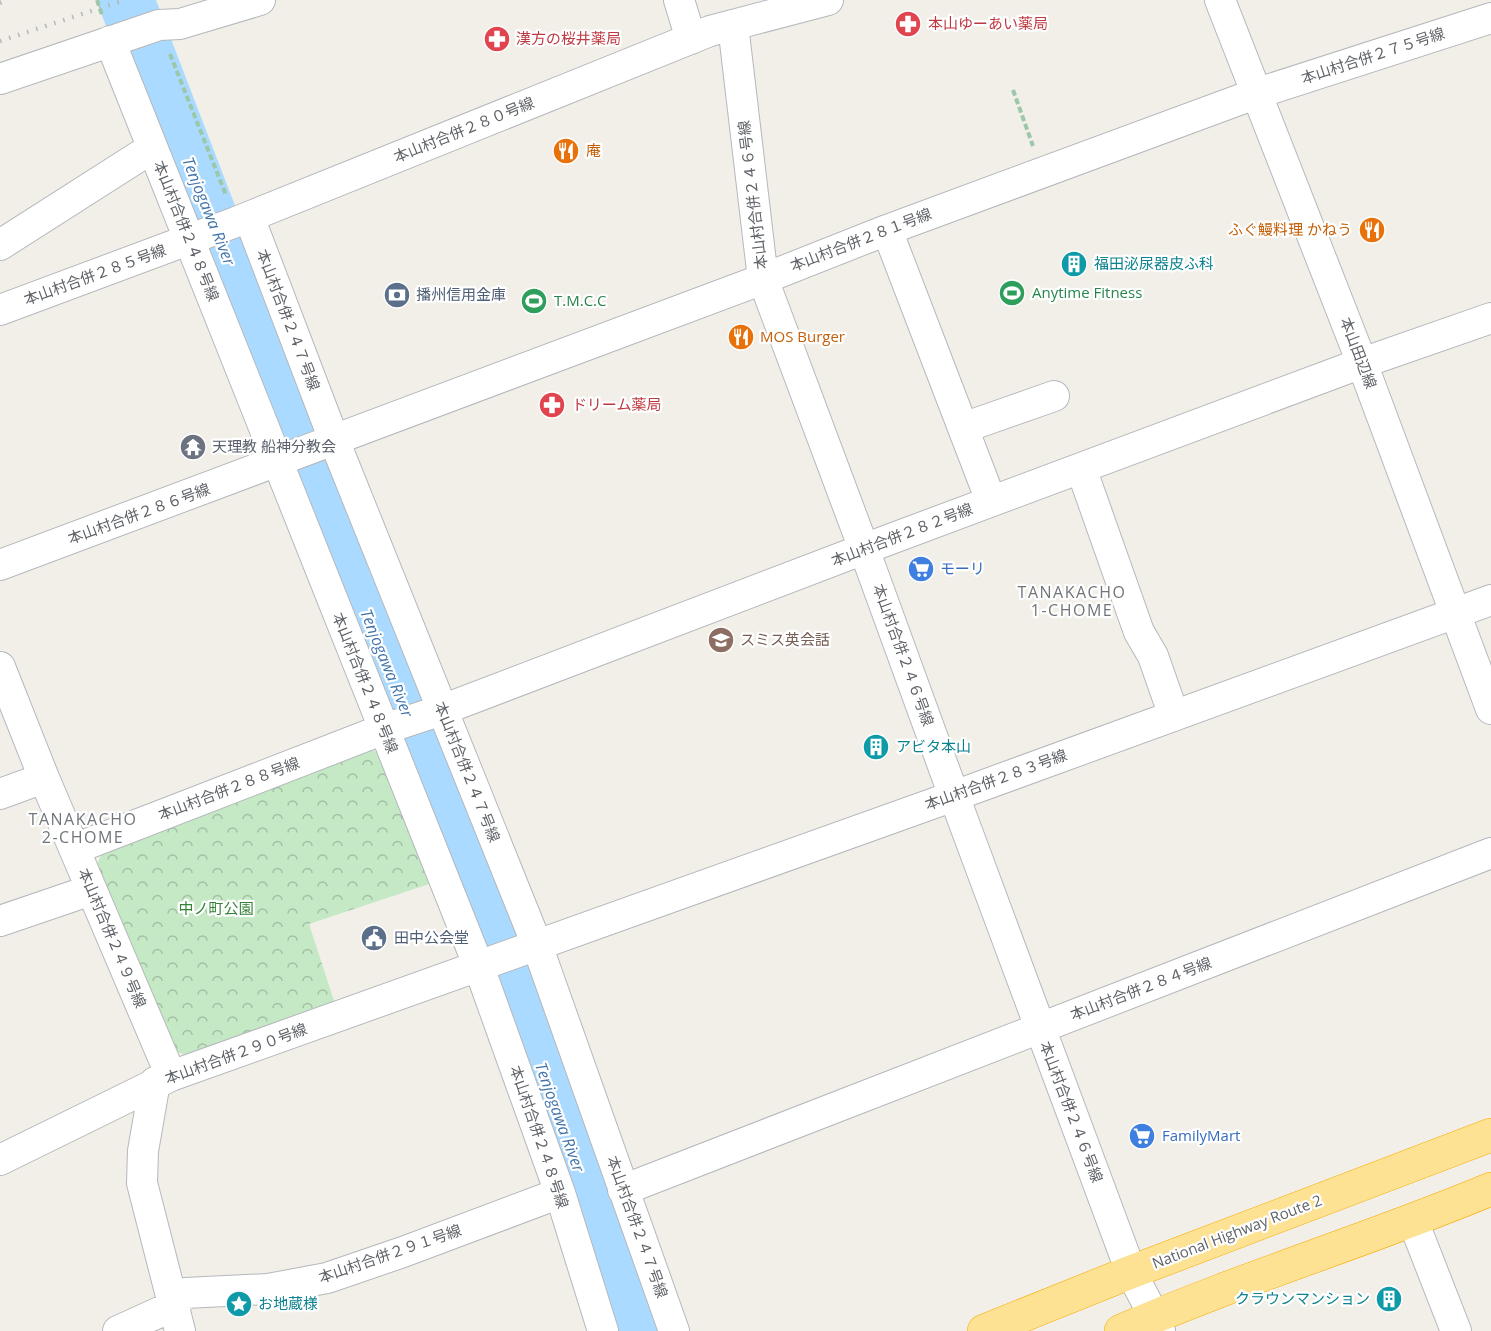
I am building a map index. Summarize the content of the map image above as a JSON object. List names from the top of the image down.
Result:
{
  "streets": {
    "highway": ["National Highway Route 2"],
    "street": [
      "本山村合併２７５号線",
      "本山村合併２８０号線",
      "本山村合併２４６号線",
      "本山村合併２４８号線",
      "本山村合併２８１号線",
      "本山村合併２８５号線",
      "本山村合併２４７号線",
      "本山田辺線",
      "本山村合併２８６号線",
      "本山村合併２８２号線",
      "本山村合併２８３号線",
      "本山村合併２８８号線",
      "本山村合併２４９号線",
      "本山村合併２８４号線",
      "本山村合併２９０号線",
      "本山村合併２９１号線"
    ]
  },
  "crossings": [
    ["本山村合併２７５号線", "本山村合併２８１号線"],
    ["本山村合併２７５号線", "本山田辺線"],
    ["本山村合併２８０号線", "本山村合併２４６号線"],
    ["本山村合併２８０号線", "本山村合併２４８号線"],
    ["本山村合併２８０号線", "本山村合併２８５号線"],
    ["本山村合併２８０号線", "本山村合併２４７号線"],
    ["本山村合併２４６号線", "本山村合併２８１号線"],
    ["本山村合併２４６号線", "本山村合併２８２号線"],
    ["本山村合併２４６号線", "本山村合併２８３号線"],
    ["本山村合併２４６号線", "本山村合併２８４号線"],
    ["本山村合併２４６号線", "National Highway Route 2"],
    ["本山村合併２４８号線", "本山村合併２８５号線"],
    ["本山村合併２４８号線", "本山村合併２８６号線"],
    ["本山村合併２４８号線", "本山村合併２８２号線"],
    ["本山村合併２４８号線", "本山村合併２８３号線"],
    ["本山村合併２４８号線", "本山村合併２８８号線"],
    ["本山村合併２４８号線", "本山村合併２９０号線"],
    ["本山村合併２４８号線", "本山村合併２９１号線"],
    ["本山村合併２８１号線", "本山村合併２４７号線"],
    ["本山村合併２８１号線", "本山田辺線"],
    ["本山村合併２８１号線", "本山村合併２８６号線"],
    ["本山村合併２４７号線", "本山村合併２８６号線"],
    ["本山村合併２４７号線", "本山村合併２８２号線"],
    ["本山村合併２４７号線", "本山村合併２８３号線"],
    ["本山村合併２４７号線", "本山村合併２８４号線"],
    ["本山田辺線", "本山村合併２８２号線"],
    ["本山田辺線", "本山村合併２８３号線"],
    ["本山村合併２８２号線", "本山村合併２８８号線"],
    ["本山村合併２８３号線", "本山村合併２９０号線"],
    ["本山村合併２８８号線", "本山村合併２４９号線"],
    ["本山村合併２４９号線", "本山村合併２９０号線"]
  ],
  "districts": ["TANAKACHO 1-CHOME", "TANAKACHO 2-CHOME"],
  "water": ["Tenjogawa River"],
  "parks": ["中ノ町公園"],
  "places": {
    "pharmacy": ["本山ゆーあい薬局", "漢方の桜井薬局", "ドリーム薬局"],
    "restaurant": ["庵", "ふぐ鰻料理 かねう", "MOS Burger"],
    "building": ["福田泌尿器皮ふ科", "アビタ本山", "クラウンマンション"],
    "sports": ["Anytime Fitness", "T.M.C.C"],
    "bank": ["播州信用金庫"],
    "temple": ["天理教 船神分教会"],
    "supermarket": ["モーリ", "FamilyMart"],
    "school or university": ["スミス英会話"],
    "public building": ["田中公会堂"],
    "place": ["お地蔵様"]
  }
}
